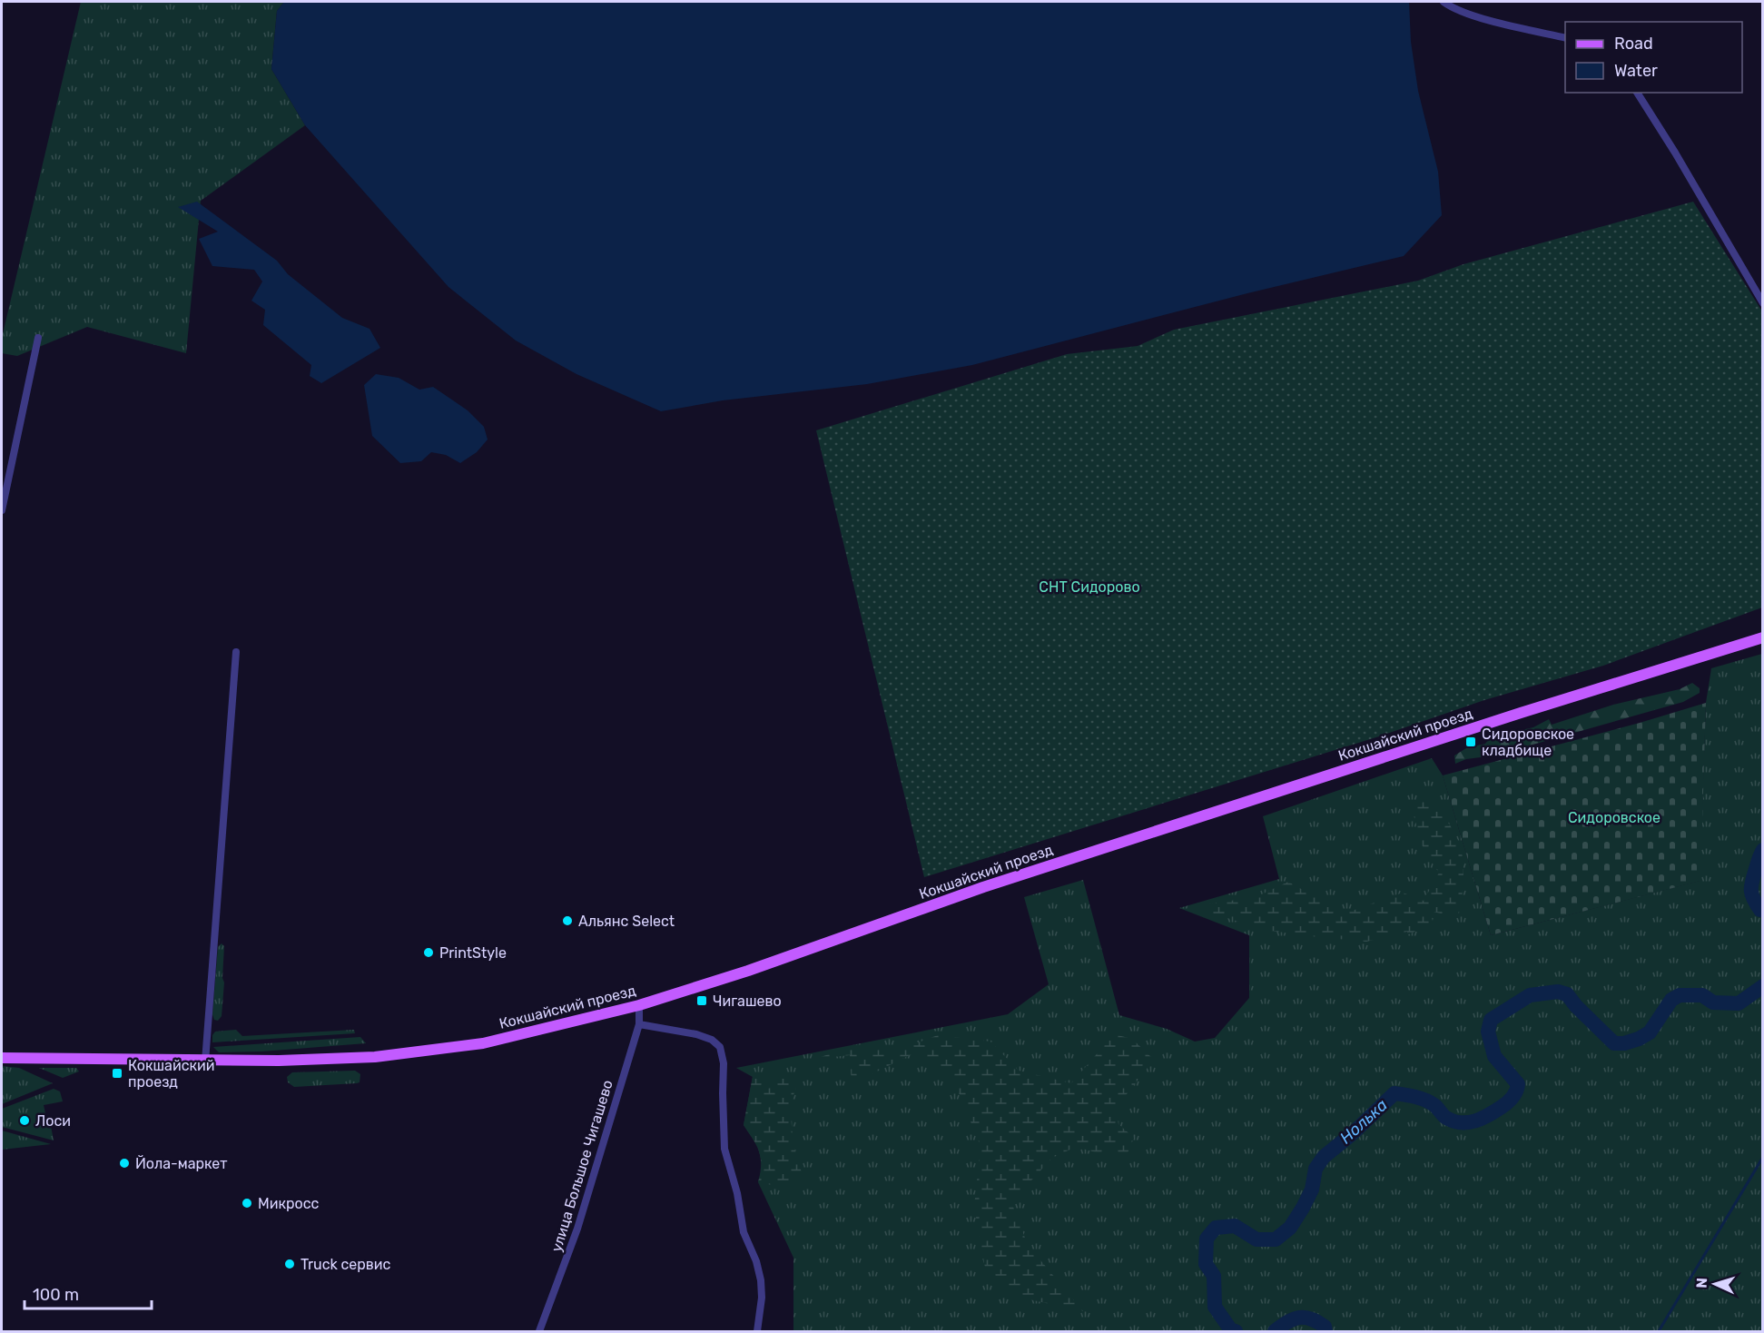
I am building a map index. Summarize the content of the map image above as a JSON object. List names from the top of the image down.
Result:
{
  "streets": {
    "main road": ["Кокшайский проезд"],
    "street": ["улица Большое Чигашево"]
  },
  "crossings": [
    ["Кокшайский проезд", "улица Большое Чигашево"]
  ],
  "water": ["Нолька"],
  "parks": ["СНТ Сидорово", "Сидоровское"],
  "places": {
    "transit": ["Сидоровское кладбище", "Чигашево", "Кокшайский проезд"],
    "other": [
      "Альянс Select",
      "PrintStyle",
      "Лоси",
      "Йола-маркет",
      "Микросс",
      "Truck сервис"
    ]
  },
  "legend": ["Road", "Water"],
  "scale_bar": "100 m",
  "north": "left"
}
